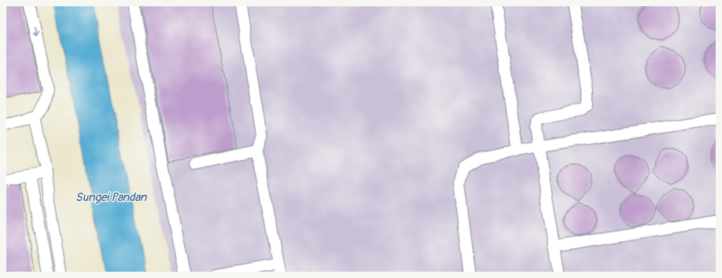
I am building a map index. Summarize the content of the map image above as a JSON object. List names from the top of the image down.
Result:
{
  "water": ["Sungei Pandan"]
}
